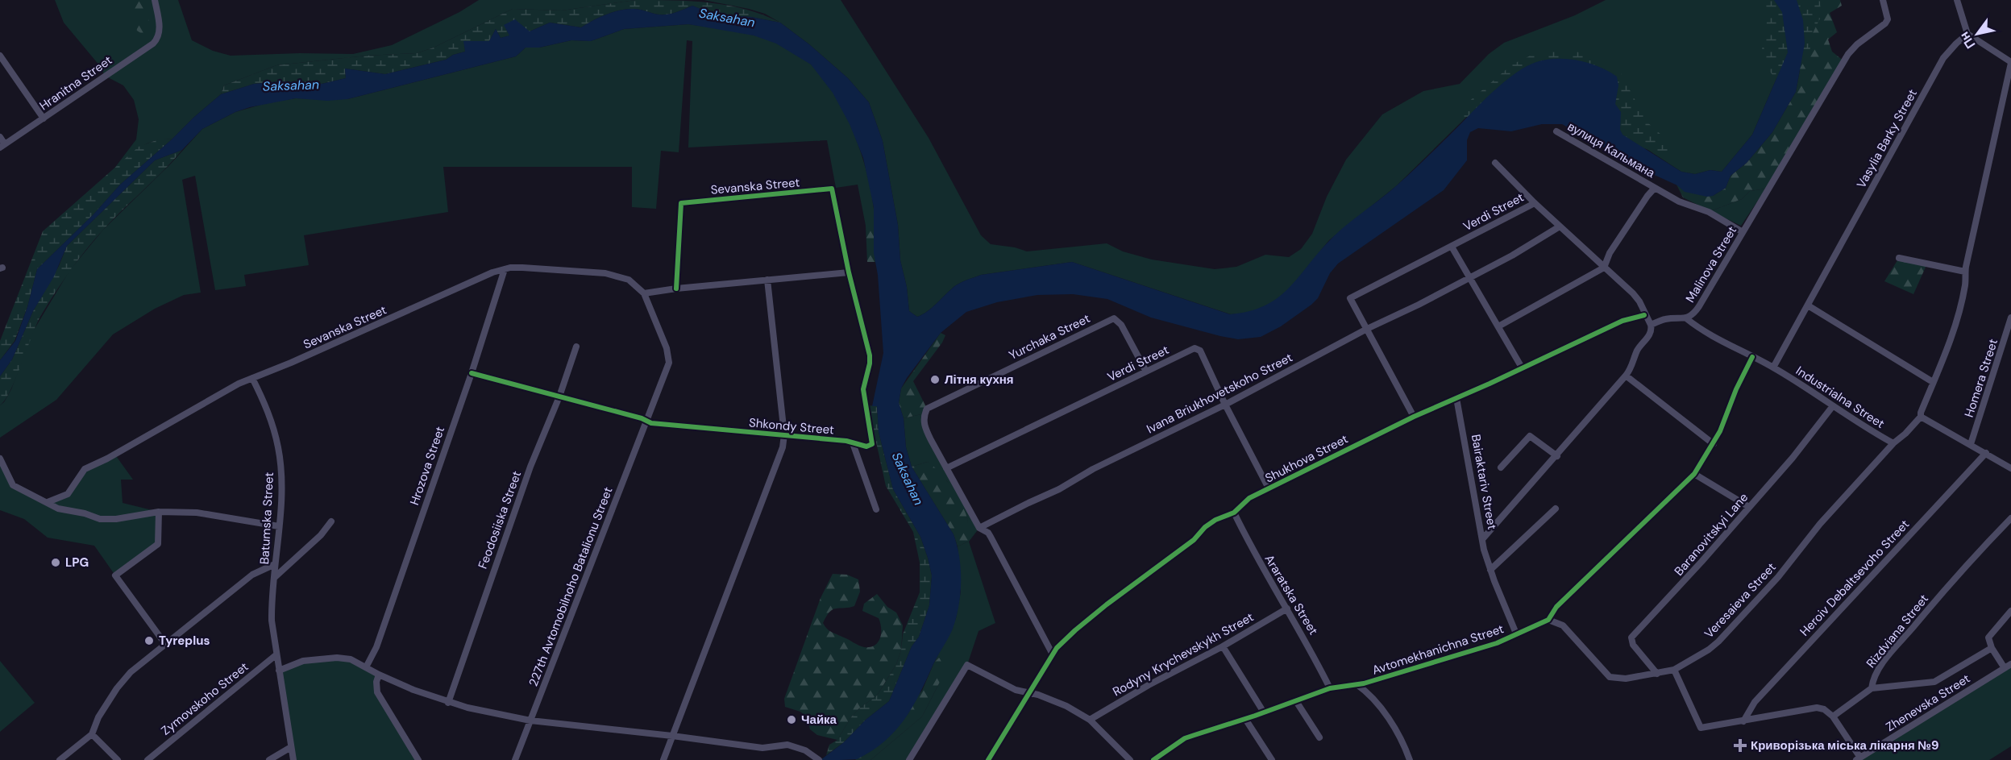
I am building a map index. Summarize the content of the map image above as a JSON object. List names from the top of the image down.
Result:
{
  "streets": {
    "street": [
      "Hranitna Street",
      "Vasylia Barky Street",
      "вулиця Кальмана",
      "Sevanska Street",
      "Verdi Street",
      "Malinova Street",
      "Yurchaka Street",
      "Homera Street",
      "Ivana Briukhovetskoho Street",
      "Industrialna Street",
      "Shkondy Street",
      "Shukhova Street",
      "Hrozova Street",
      "Bairaktariv Street",
      "Batumska Street",
      "Feodosiiska Street",
      "Baranovitskyi Lane",
      "Heroiv Debaltsevoho Street",
      "227th Avtomobilnoho Batalionu Street",
      "Araratska Street",
      "Veresaieva Street",
      "Rizdviana Street",
      "Avtomekhanichna Street",
      "Rodyny Krychevskykh Street",
      "Zymovskoho Street",
      "Zhenevska Street"
    ]
  },
  "crossings": [
    ["Vasylia Barky Street", "Industrialna Street"],
    ["вулиця Кальмана", "Malinova Street"],
    ["Sevanska Street", "Shkondy Street"],
    ["Sevanska Street", "Hrozova Street"],
    ["Sevanska Street", "Batumska Street"],
    ["Sevanska Street", "227th Avtomobilnoho Batalionu Street"],
    ["Verdi Street", "Yurchaka Street"],
    ["Verdi Street", "Ivana Briukhovetskoho Street"],
    ["Verdi Street", "Shukhova Street"],
    ["Malinova Street", "Industrialna Street"],
    ["Industrialna Street", "Baranovitskyi Lane"],
    ["Industrialna Street", "Veresaieva Street"],
    ["Industrialna Street", "Avtomekhanichna Street"],
    ["Shkondy Street", "227th Avtomobilnoho Batalionu Street"],
    ["Shukhova Street", "Bairaktariv Street"],
    ["Shukhova Street", "Araratska Street"],
    ["Bairaktariv Street", "Avtomekhanichna Street"],
    ["Batumska Street", "Zymovskoho Street"],
    ["Baranovitskyi Lane", "Veresaieva Street"],
    ["Araratska Street", "Avtomekhanichna Street"],
    ["Araratska Street", "Rodyny Krychevskykh Street"],
    ["Veresaieva Street", "Avtomekhanichna Street"]
  ],
  "water": ["Saksahan"],
  "places": {
    "other": [
      "Літня кухня",
      "LPG",
      "Tyreplus",
      "Чайка"
    ],
    "health": ["Криворізька міська лікарня №9"]
  },
  "north": "bottom left"
}
